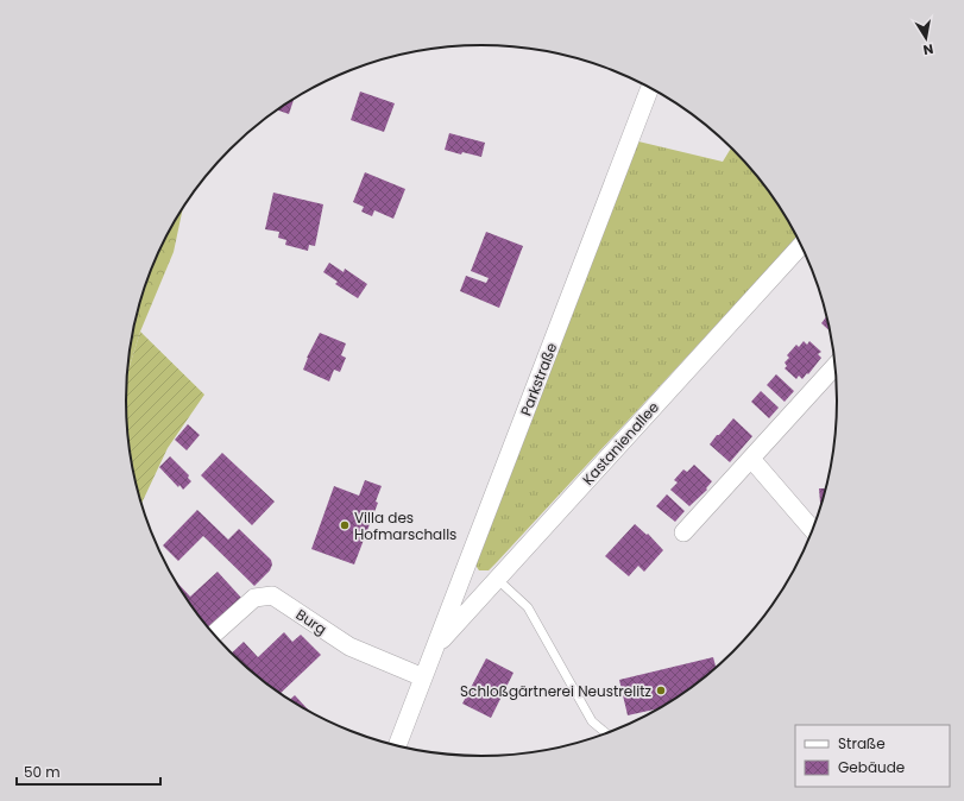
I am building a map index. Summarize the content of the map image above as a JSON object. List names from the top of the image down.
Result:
{
  "streets": {
    "street": ["Parkstraße", "Kastanienallee", "Burg"]
  },
  "crossings": [
    ["Parkstraße", "Kastanienallee"],
    ["Parkstraße", "Burg"]
  ],
  "places": ["Villa des Hofmarschalls", "Schloßgärtnerei Neustrelitz"],
  "legend": ["Straße", "Gebäude"],
  "scale_bar": "50 m",
  "north": "bottom"
}
